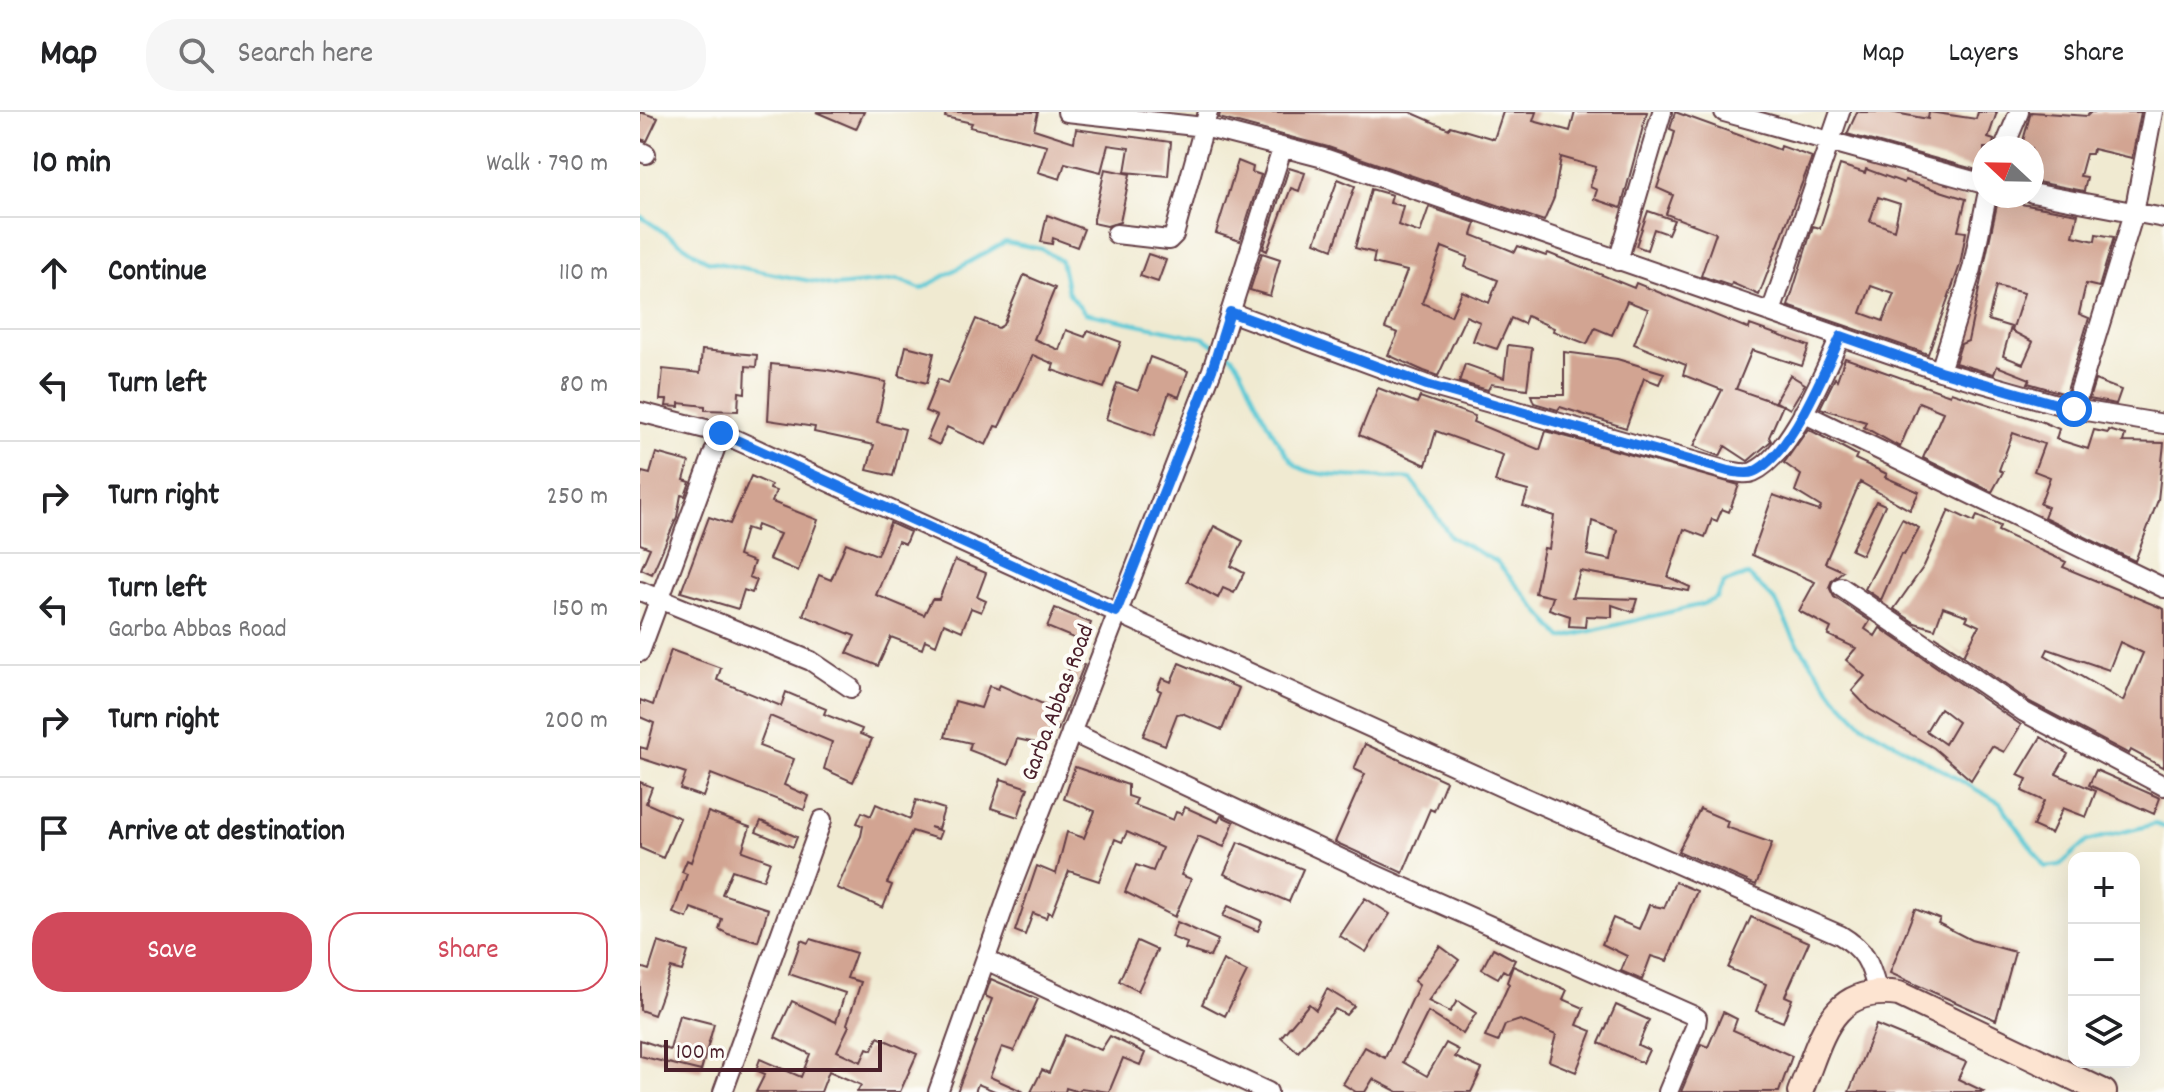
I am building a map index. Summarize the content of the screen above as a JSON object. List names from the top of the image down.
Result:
{
  "streets": {
    "street": ["Garba Abbas Road"]
  },
  "scale_bar": "100 m",
  "north": "left",
  "page": {
    "header": "Map",
    "search": "Search here",
    "nav": ["Map", "Layers", "Share"],
    "heading": ["10 min", "Walk · 790 m"],
    "list": [
      ["Continue", "110 m"],
      ["Turn left", "80 m"],
      ["Turn right", "250 m"],
      ["Turn left", "Garba Abbas Road", "150 m"],
      ["Turn right", "200 m"],
      "Arrive at destination"
    ],
    "map_buttons": ["+", "−"],
    "buttons": ["Save", "Share"],
    "scale": "100 m"
  }
}
